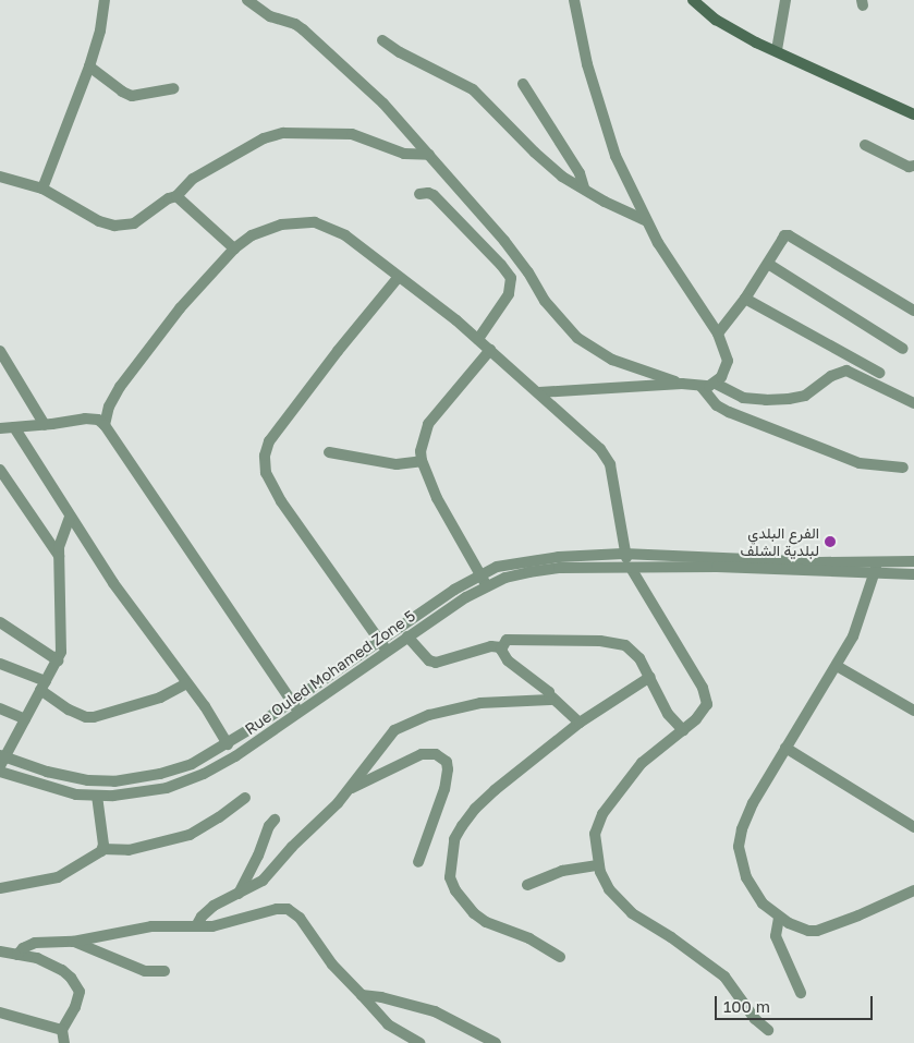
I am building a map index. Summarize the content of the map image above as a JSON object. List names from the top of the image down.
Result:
{
  "streets": {
    "street": ["Rue Ouled Mohamed Zone 5"]
  },
  "places": ["الفرع البلدي لبلدية الشلف"],
  "scale_bar": "100 m"
}
